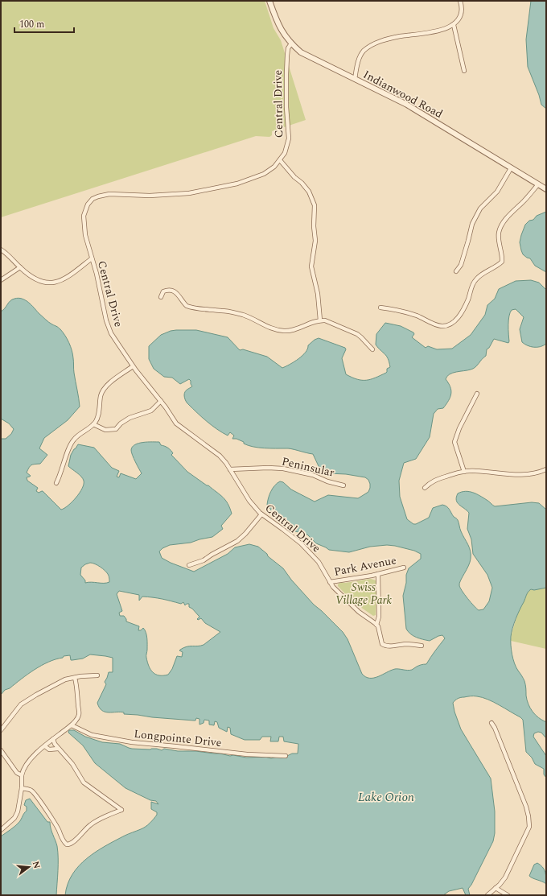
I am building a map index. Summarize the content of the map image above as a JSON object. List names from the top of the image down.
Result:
{
  "streets": {
    "street": [
      "Indianwood Road",
      "Central Drive",
      "Peninsular",
      "Park Avenue",
      "Longpointe Drive"
    ]
  },
  "crossings": [
    ["Indianwood Road", "Central Drive"],
    ["Central Drive", "Peninsular"],
    ["Central Drive", "Park Avenue"]
  ],
  "water": ["Lake Orion"],
  "parks": ["Swiss Village Park"],
  "scale_bar": "100 m",
  "north": "right"
}
